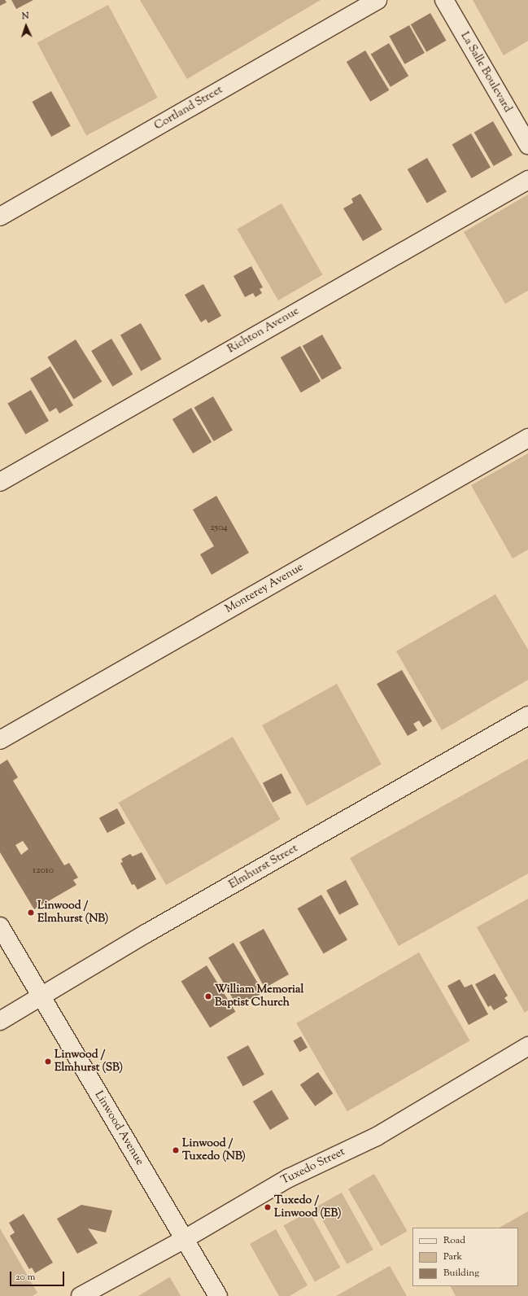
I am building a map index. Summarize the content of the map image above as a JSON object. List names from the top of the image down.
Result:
{
  "streets": {
    "street": [
      "La Salle Boulevard",
      "Cortland Street",
      "Richton Avenue",
      "Monterey Avenue",
      "Elmhurst Street",
      "Linwood Avenue",
      "Tuxedo Street"
    ]
  },
  "crossings": [
    ["Elmhurst Street", "Linwood Avenue"],
    ["Linwood Avenue", "Tuxedo Street"]
  ],
  "places": [
    "Linwood / Elmhurst (NB)",
    "William Memorial Baptist Church",
    "Linwood / Elmhurst (SB)",
    "Linwood / Tuxedo (NB)",
    "Tuxedo / Linwood (EB)"
  ],
  "house_numbers": ["2504", "12010"],
  "legend": ["Road", "Park", "Building"],
  "scale_bar": "20 m",
  "north": "top"
}
